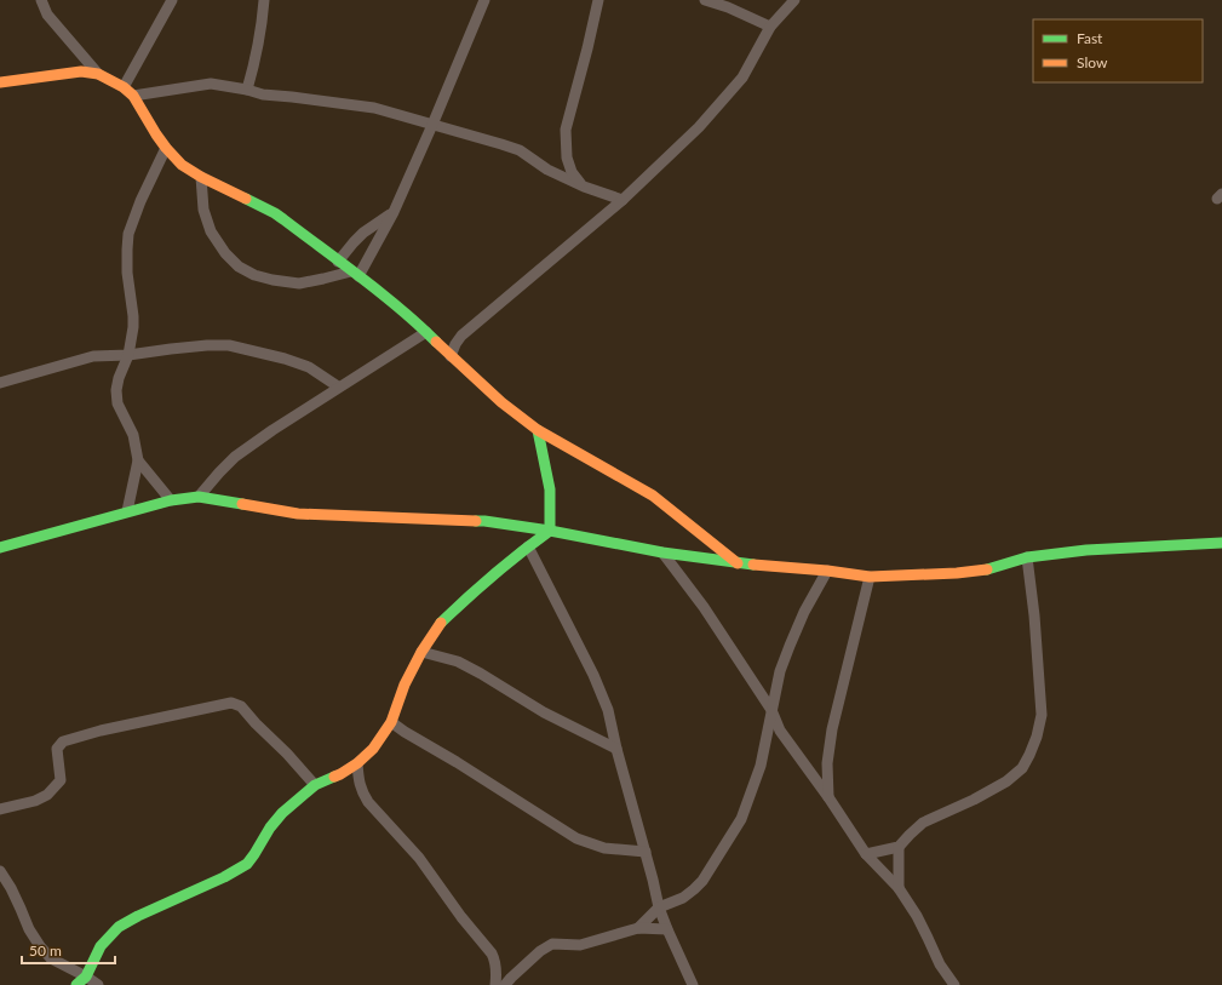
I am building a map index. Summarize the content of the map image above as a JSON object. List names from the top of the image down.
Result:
{
  "legend": ["Fast", "Slow"],
  "scale_bar": "50 m"
}
